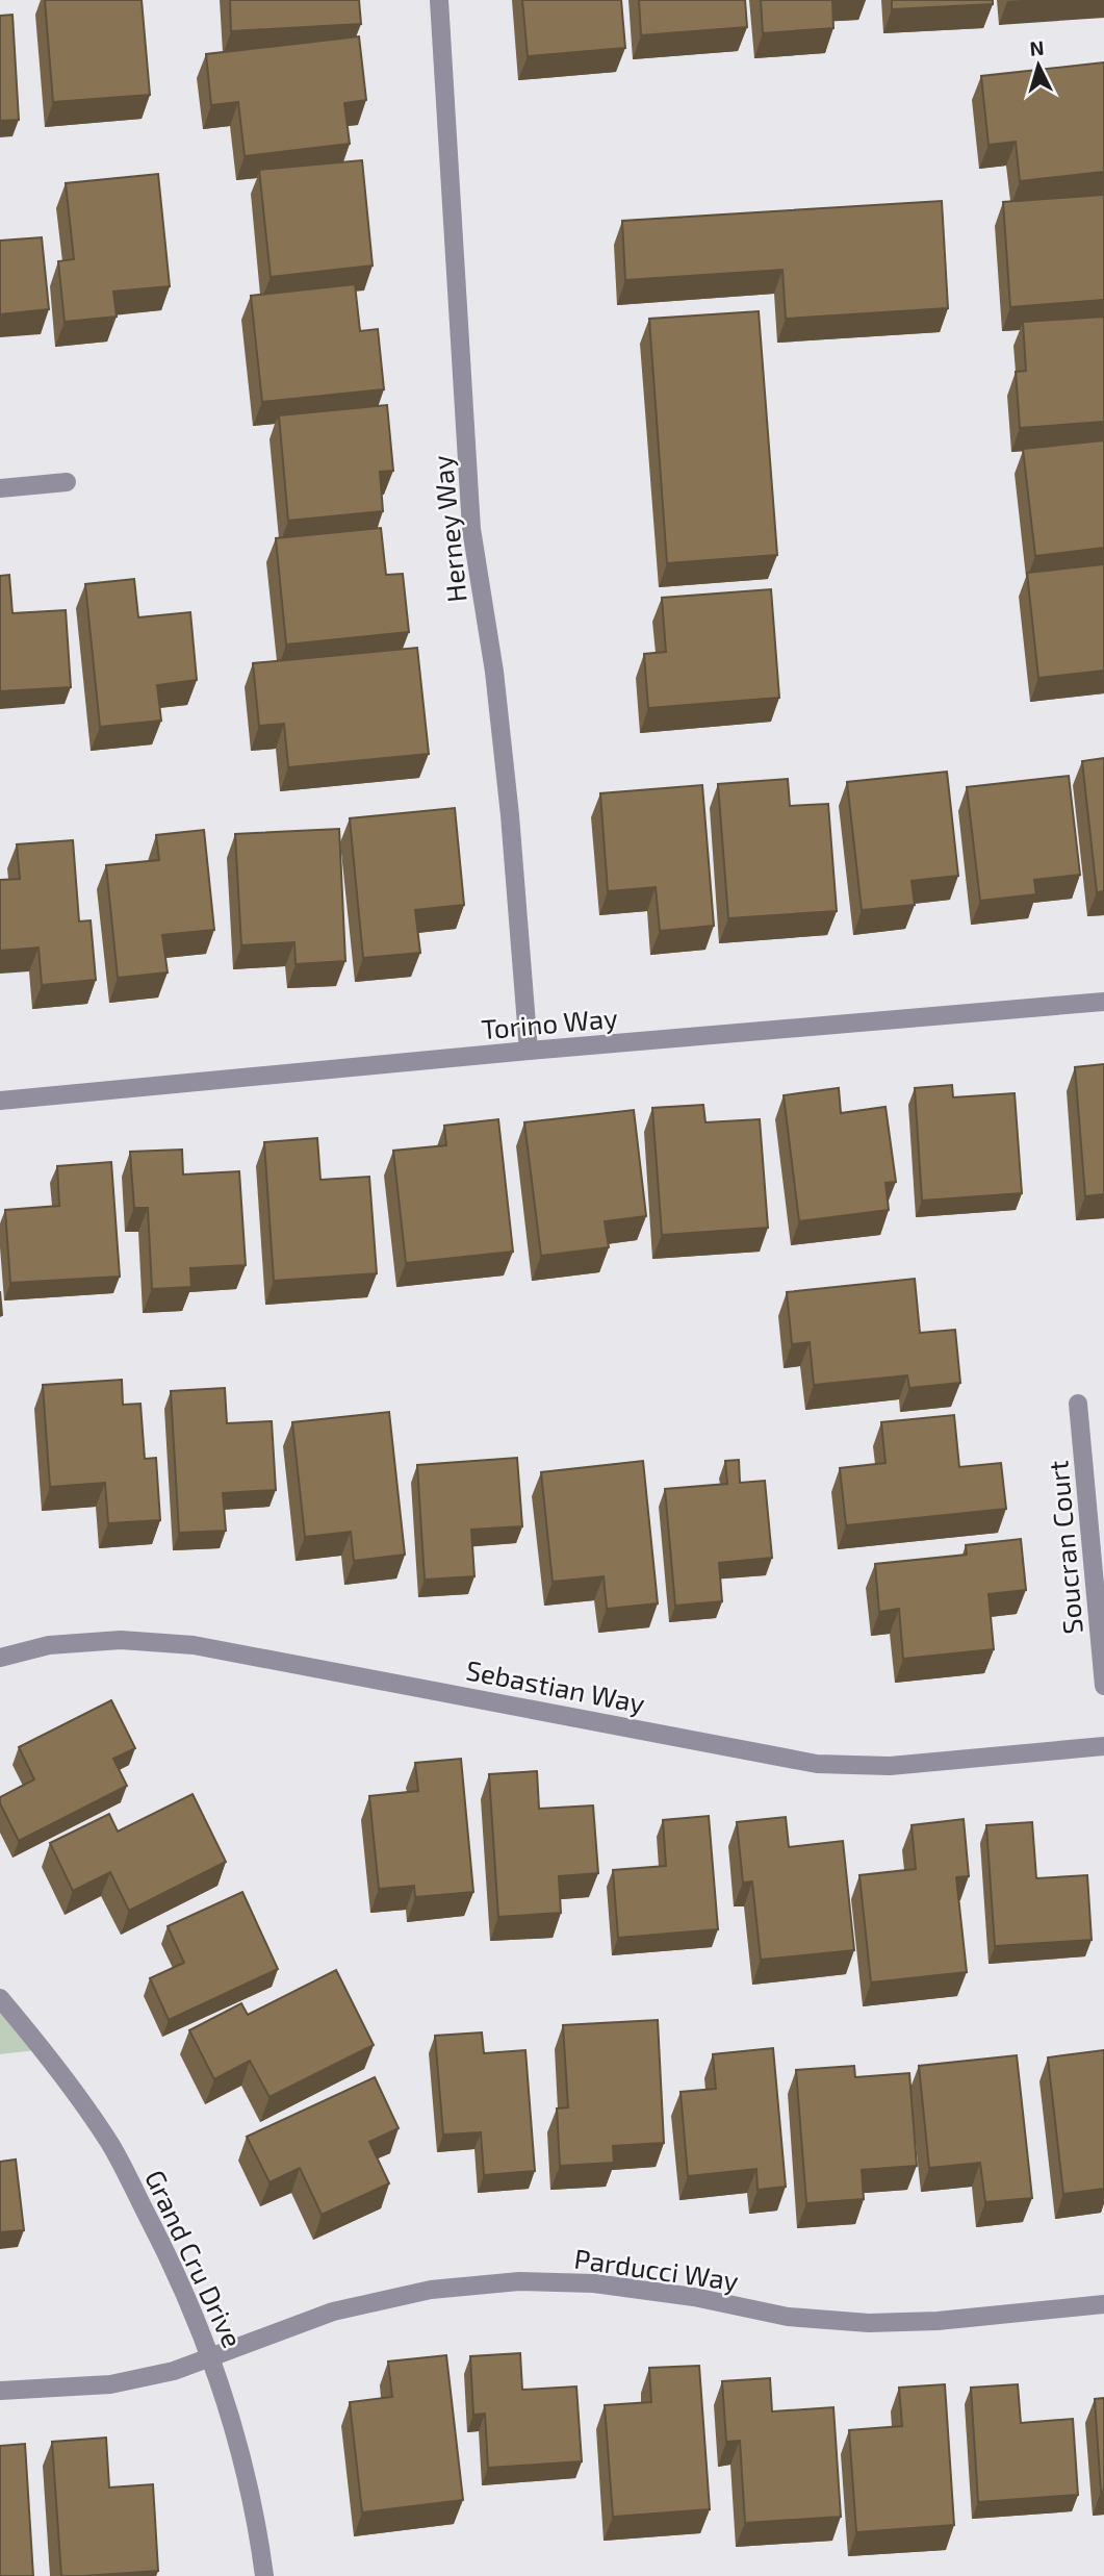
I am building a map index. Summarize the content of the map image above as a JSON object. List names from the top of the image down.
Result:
{
  "streets": {
    "street": [
      "Herney Way",
      "Torino Way",
      "Soucran Court",
      "Sebastian Way",
      "Grand Cru Drive",
      "Parducci Way"
    ]
  },
  "crossings": [
    ["Herney Way", "Torino Way"],
    ["Grand Cru Drive", "Parducci Way"]
  ],
  "north": "top"
}
